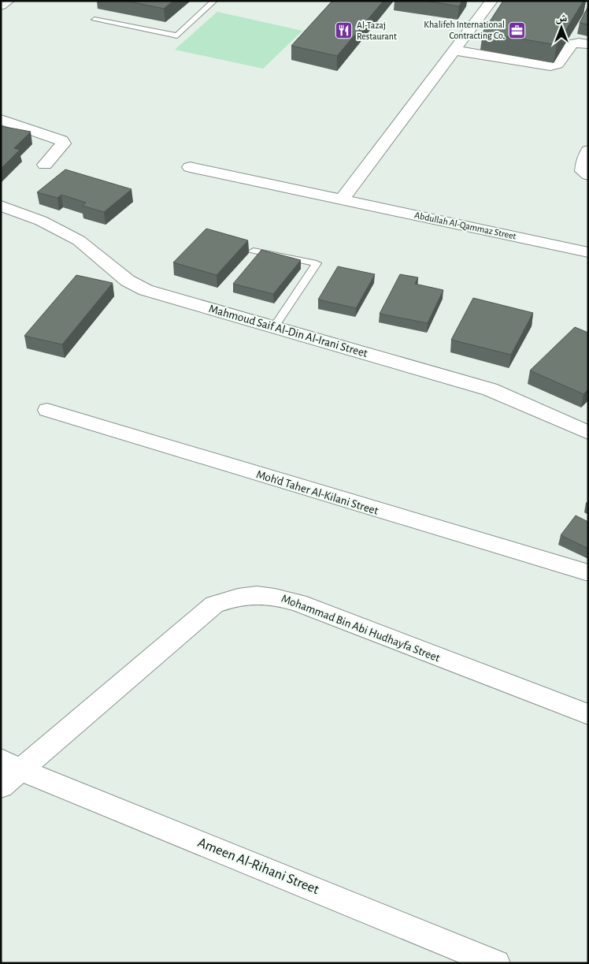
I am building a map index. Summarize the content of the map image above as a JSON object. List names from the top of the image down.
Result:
{
  "streets": {
    "street": [
      "Abdullah Al-Qammaz Street",
      "Mahmoud Saif Al-Din Al-Irani Street",
      "Moh'd Taher Al-Kilani Street",
      "Mohammad Bin Abi Hudhayfa Street",
      "Ameen Al-Rihani Street"
    ]
  },
  "crossings": [
    ["Mohammad Bin Abi Hudhayfa Street", "Ameen Al-Rihani Street"]
  ],
  "places": {
    "office": ["Khalifeh International Contracting Co."],
    "restaurant": ["Al-Tazaj Restaurant"]
  },
  "north": "top"
}
